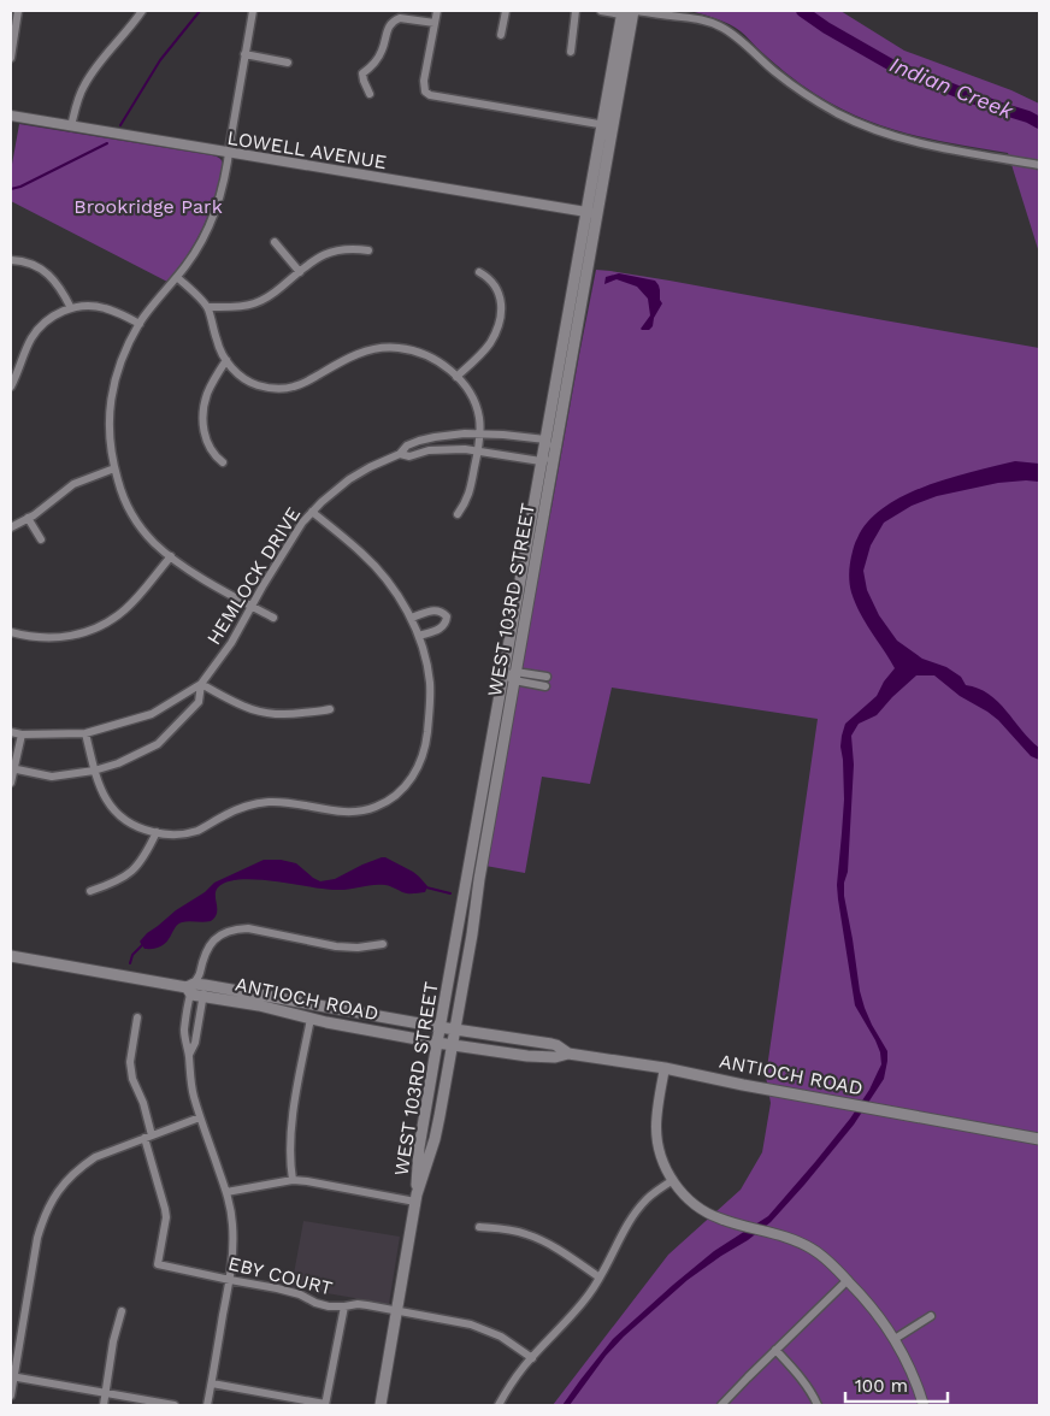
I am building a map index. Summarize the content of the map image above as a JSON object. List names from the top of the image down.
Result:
{
  "streets": {
    "main road": ["WEST 103RD STREET", "ANTIOCH ROAD"],
    "street": ["LOWELL AVENUE", "HEMLOCK DRIVE", "EBY COURT"]
  },
  "crossings": [
    ["LOWELL AVENUE", "WEST 103RD STREET"],
    ["HEMLOCK DRIVE", "WEST 103RD STREET"],
    ["WEST 103RD STREET", "ANTIOCH ROAD"],
    ["WEST 103RD STREET", "EBY COURT"]
  ],
  "water": ["Indian Creek"],
  "parks": ["Brookridge Park"],
  "scale_bar": "100 m"
}
